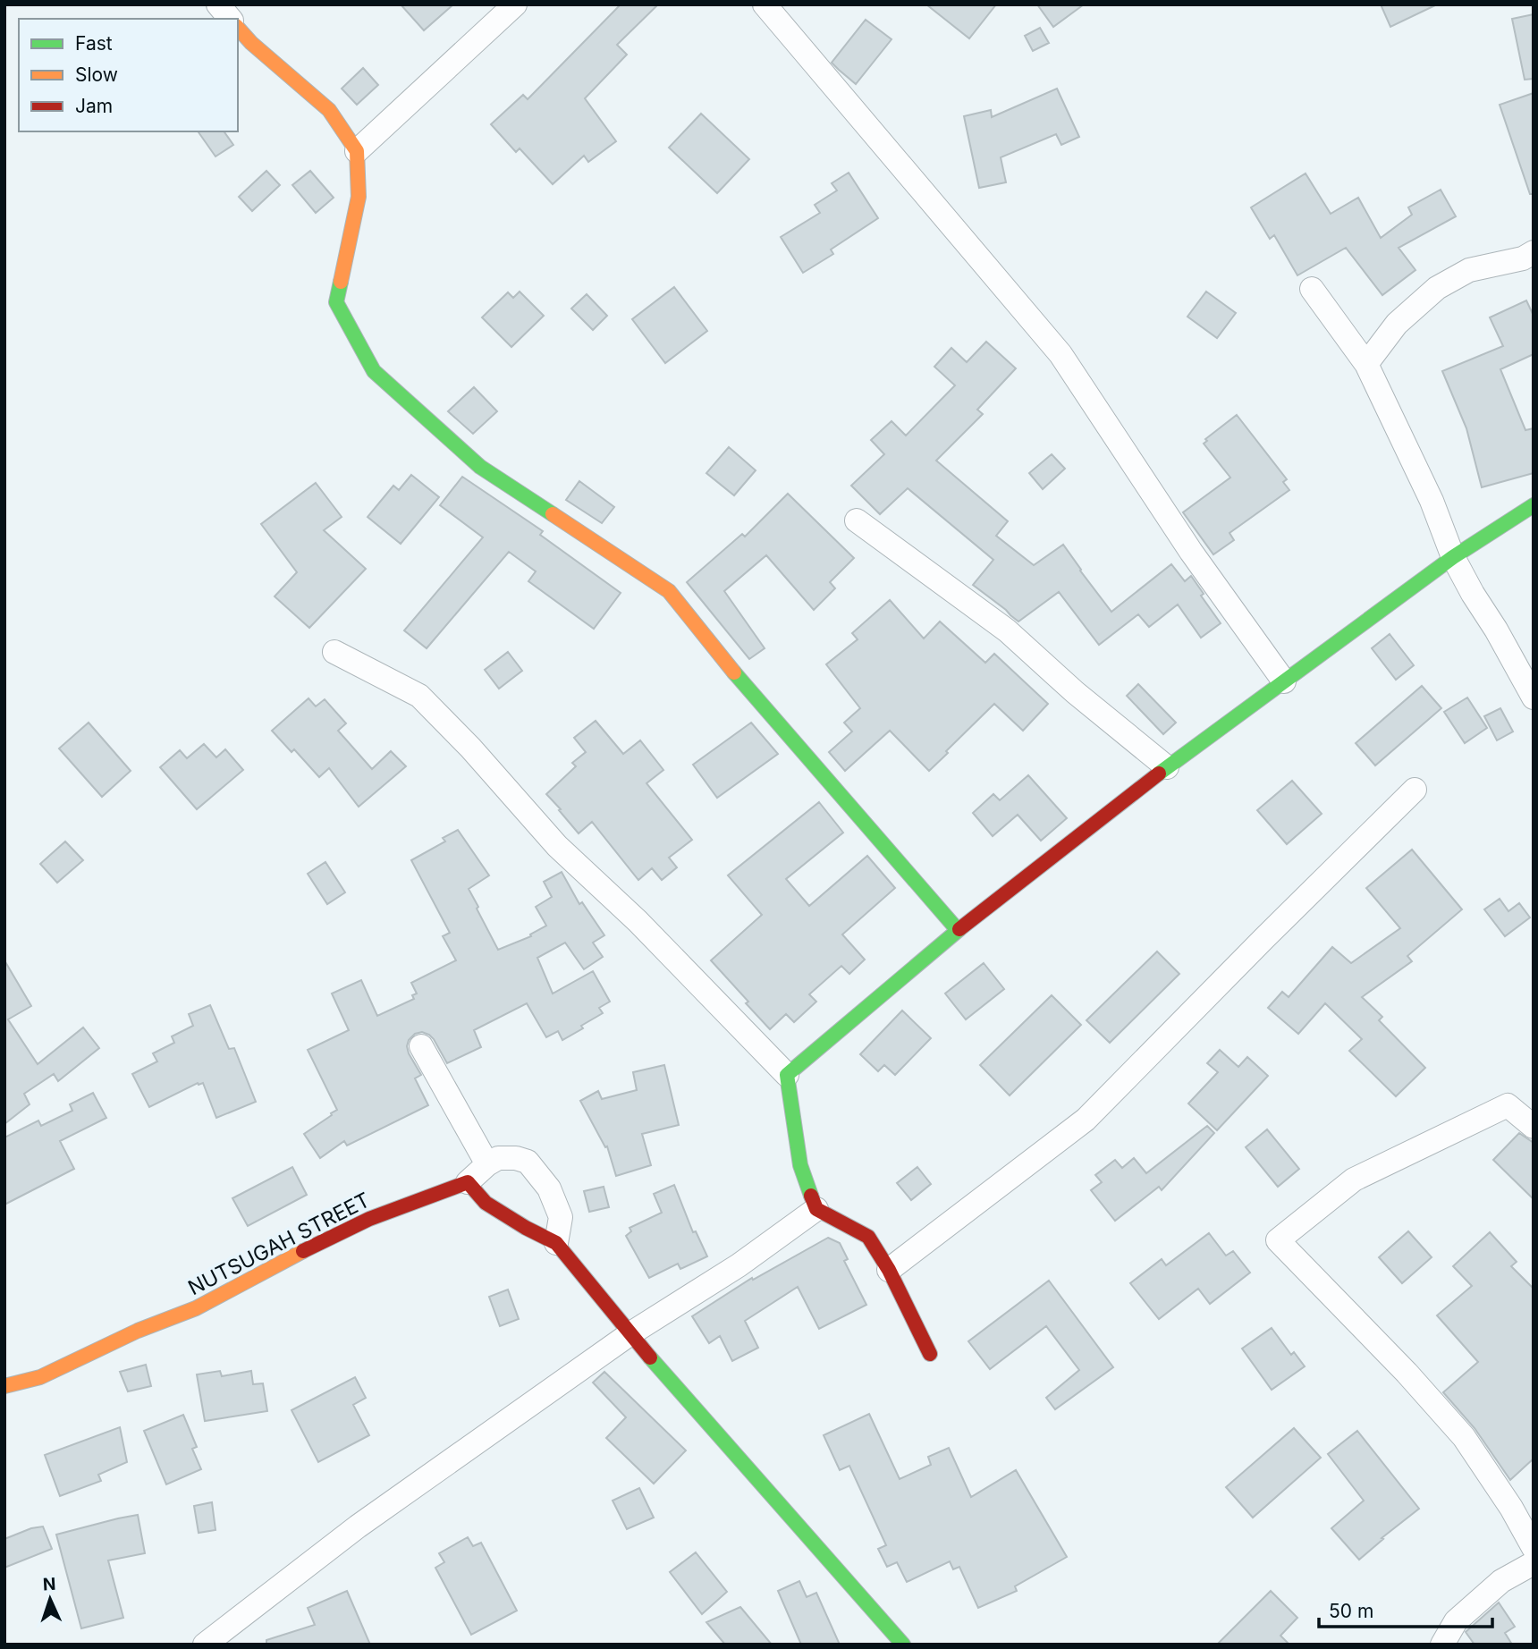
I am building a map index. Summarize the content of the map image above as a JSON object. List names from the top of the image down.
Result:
{
  "streets": {
    "street": ["NUTSUGAH STREET"]
  },
  "legend": ["Fast", "Slow", "Jam"],
  "scale_bar": "50 m",
  "north": "top"
}
